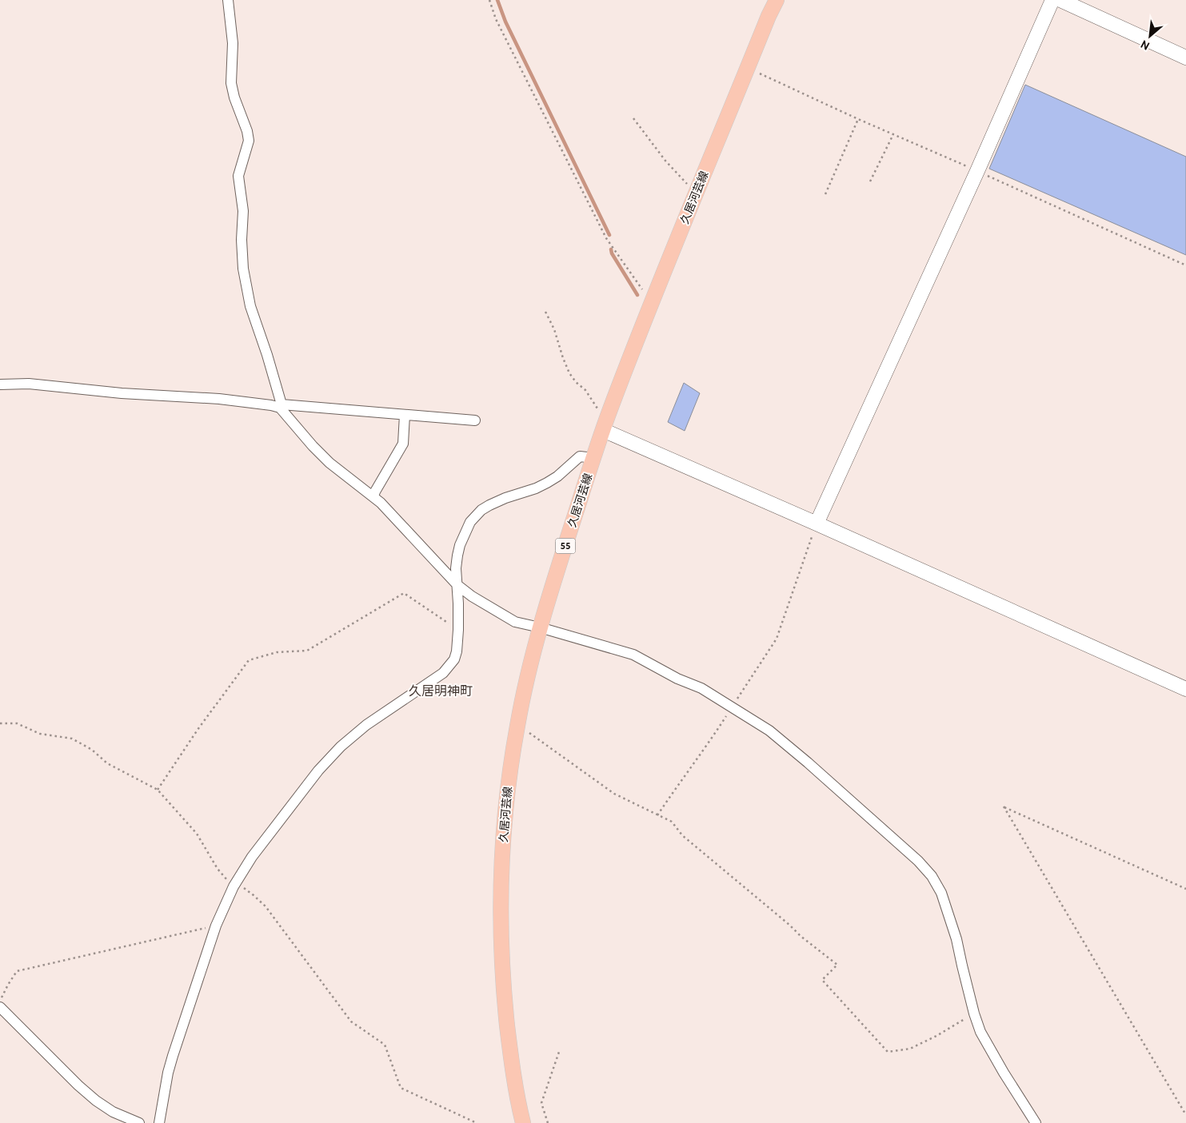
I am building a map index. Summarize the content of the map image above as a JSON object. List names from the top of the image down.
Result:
{
  "streets": {
    "main road": ["久居河芸線", "55"]
  },
  "districts": ["久居明神町"],
  "north": "bottom left"
}
